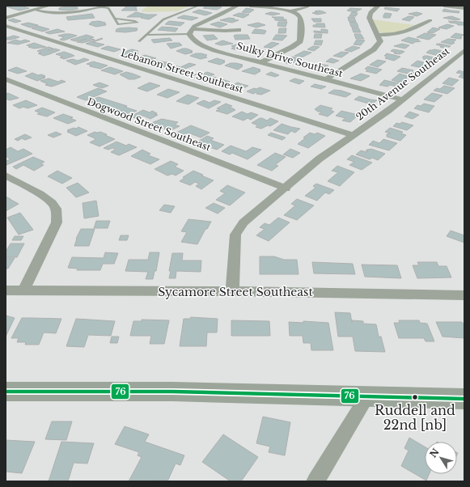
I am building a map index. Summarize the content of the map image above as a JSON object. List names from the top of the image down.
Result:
{
  "streets": {
    "street": [
      "Sulky Drive Southeast",
      "Lebanon Street Southeast",
      "20th Avenue Southeast",
      "Dogwood Street Southeast",
      "Sycamore Street Southeast"
    ]
  },
  "crossings": [
    ["Sulky Drive Southeast", "20th Avenue Southeast"],
    ["Lebanon Street Southeast", "20th Avenue Southeast"],
    ["20th Avenue Southeast", "Dogwood Street Southeast"],
    ["20th Avenue Southeast", "Sycamore Street Southeast"]
  ],
  "places": ["Ruddell and 22nd [nb]"],
  "lines": ["transit line 76"],
  "north": "top left"
}
